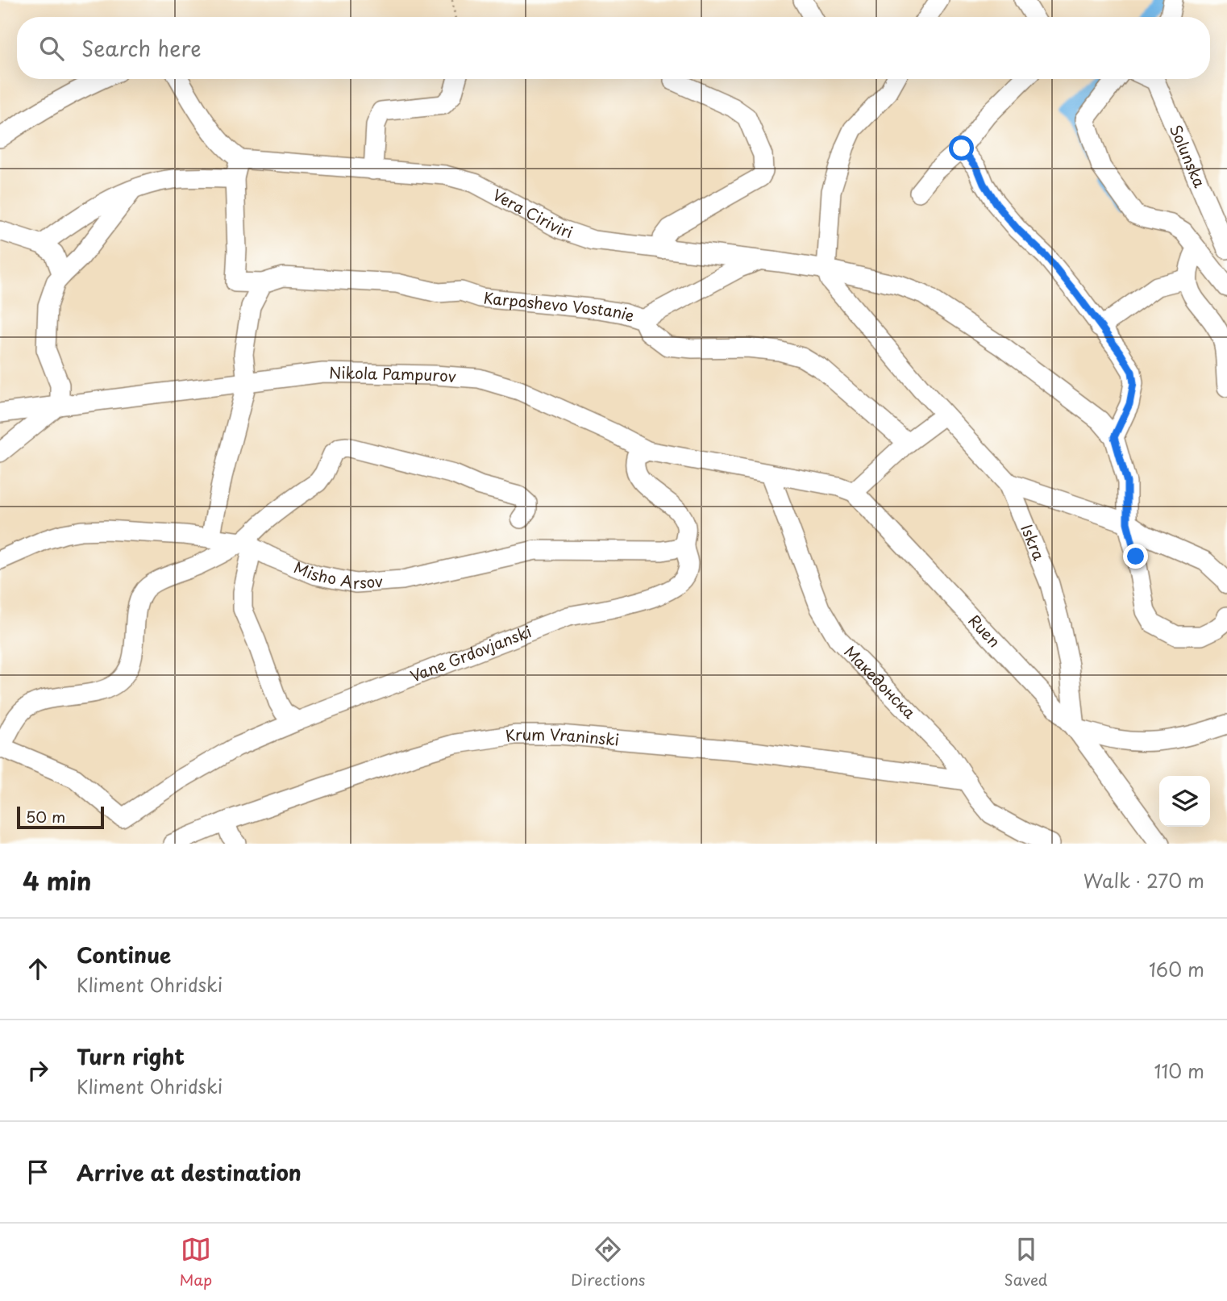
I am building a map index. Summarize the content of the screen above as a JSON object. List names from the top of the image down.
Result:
{
  "streets": {
    "street": [
      "Solunska",
      "Vera Ciriviri",
      "Karposhevo Vostanie",
      "Nikola Pampurov",
      "Iskra",
      "Misho Arsov",
      "Ruen",
      "Vane Grdovjanski",
      "Македонска",
      "Krum Vraninski"
    ]
  },
  "crossings": [
    ["Vera Ciriviri", "Iskra"],
    ["Nikola Pampurov", "Vane Grdovjanski"],
    ["Nikola Pampurov", "Македонска"],
    ["Iskra", "Ruen"],
    ["Misho Arsov", "Vane Grdovjanski"],
    ["Македонска", "Krum Vraninski"]
  ],
  "scale_bar": "50 m",
  "page": {
    "search": "Search here",
    "scale": "50 m",
    "heading": ["4 min", "Walk · 270 m"],
    "list": [
      ["Continue", "Kliment Ohridski", "160 m"],
      ["Turn right", "Kliment Ohridski", "110 m"],
      "Arrive at destination"
    ],
    "nav": ["Map", "Directions", "Saved"]
  }
}
